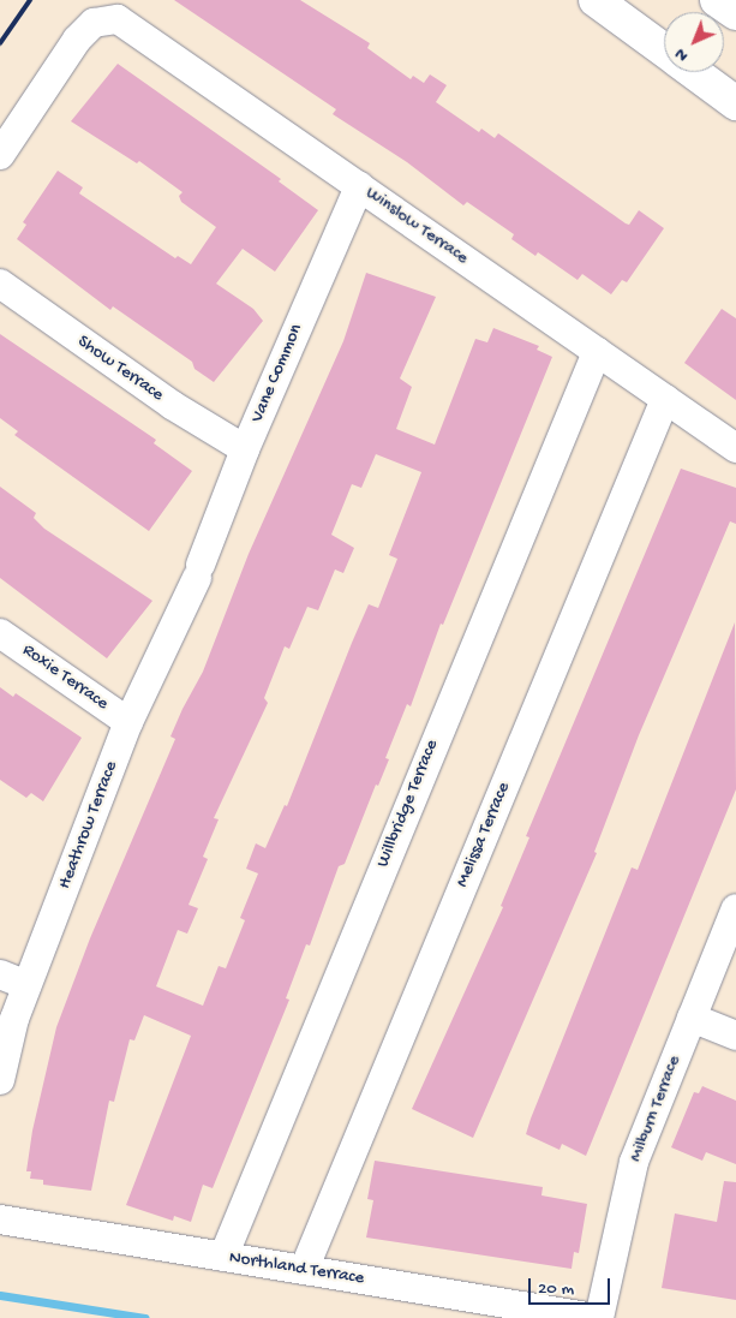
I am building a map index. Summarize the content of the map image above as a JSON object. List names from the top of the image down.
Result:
{
  "streets": {
    "street": [
      "Winslow Terrace",
      "Show Terrace",
      "Vane Common",
      "Roxie Terrace",
      "Willbridge Terrace",
      "Heathrow Terrace",
      "Melissa Terrace",
      "Milburn Terrace",
      "Northland Terrace"
    ]
  },
  "crossings": [
    ["Winslow Terrace", "Vane Common"],
    ["Winslow Terrace", "Willbridge Terrace"],
    ["Winslow Terrace", "Melissa Terrace"],
    ["Show Terrace", "Vane Common"],
    ["Vane Common", "Heathrow Terrace"],
    ["Roxie Terrace", "Heathrow Terrace"],
    ["Willbridge Terrace", "Northland Terrace"],
    ["Melissa Terrace", "Northland Terrace"]
  ],
  "scale_bar": "20 m",
  "north": "bottom left"
}
